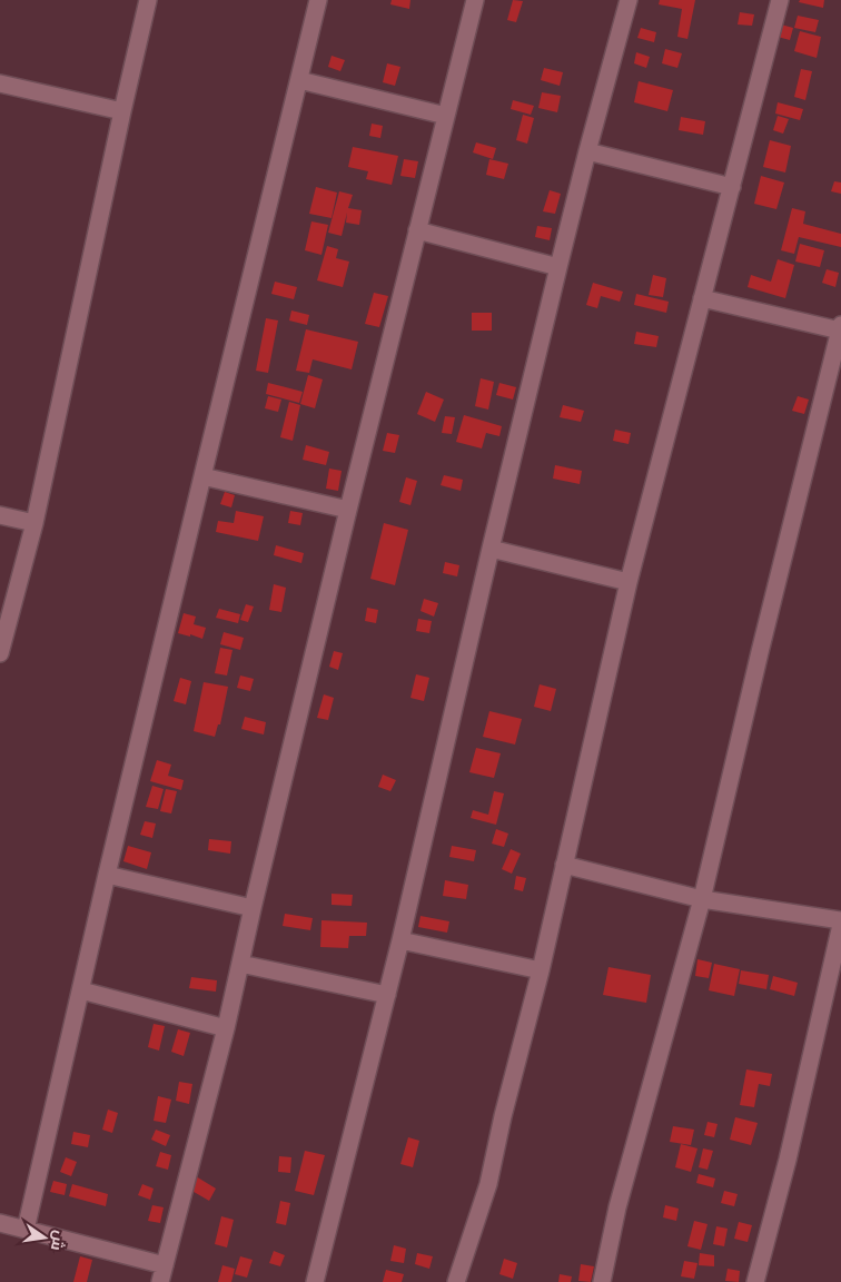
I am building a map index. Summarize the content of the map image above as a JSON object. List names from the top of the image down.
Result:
{
  "north": "right"
}
